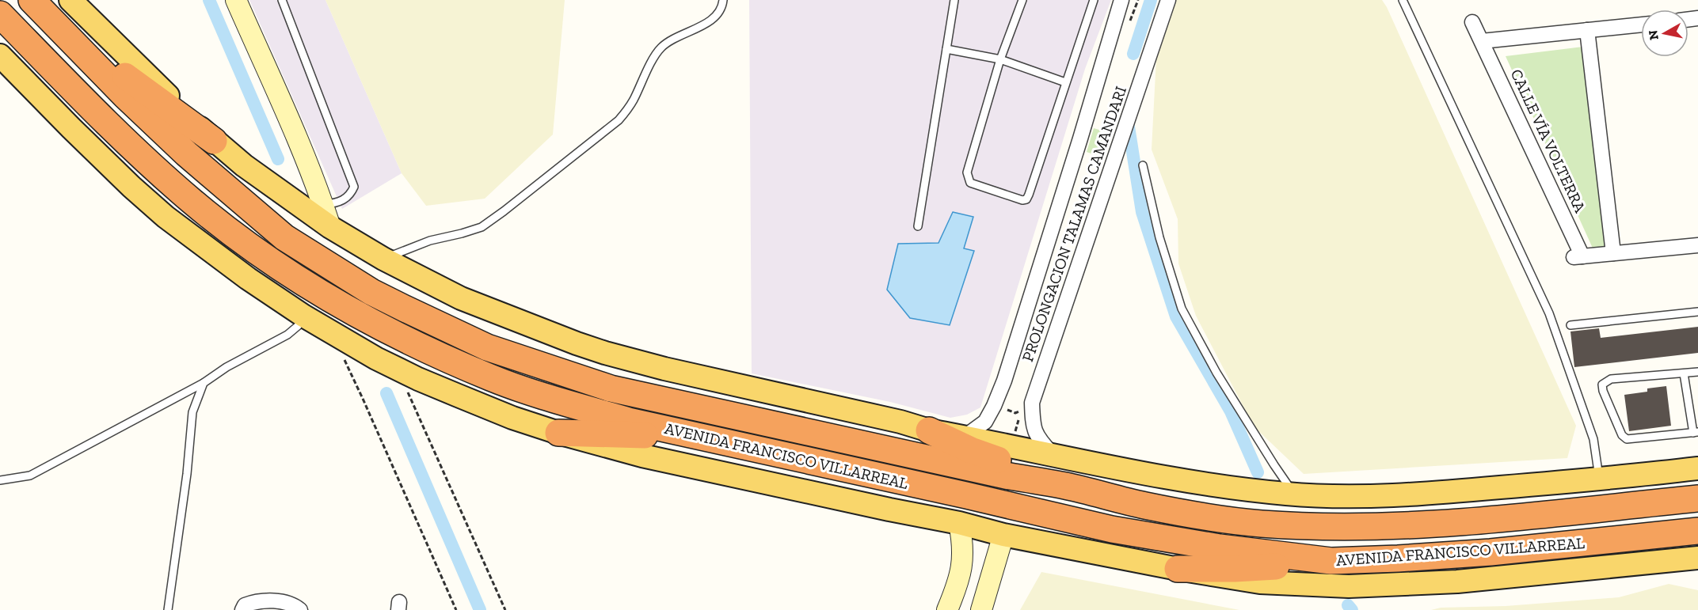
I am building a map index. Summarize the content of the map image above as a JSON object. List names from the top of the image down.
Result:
{
  "streets": {
    "highway": ["AVENIDA FRANCISCO VILLARREAL"],
    "street": ["CALLE VÍA VOLTERRA", "PROLONGACION TALAMAS CAMANDARI"]
  },
  "north": "left"
}
